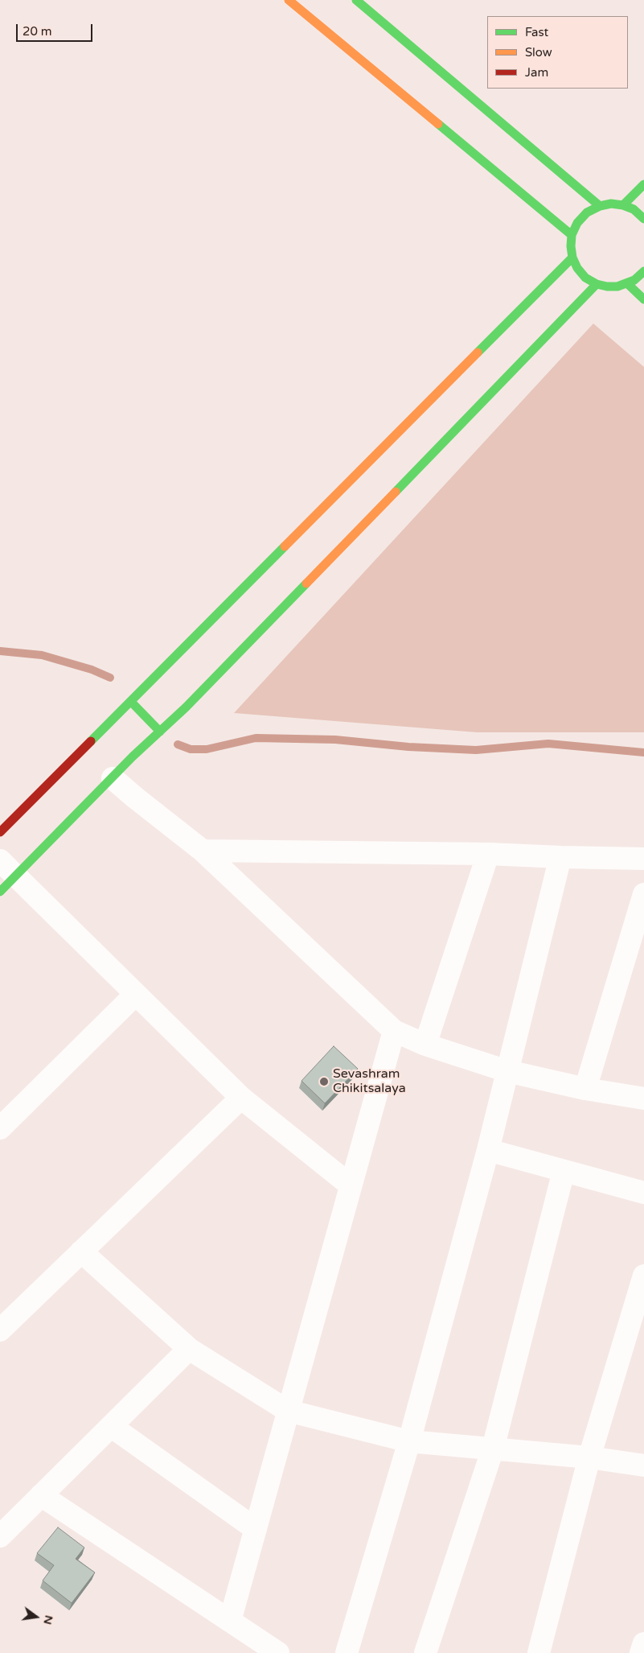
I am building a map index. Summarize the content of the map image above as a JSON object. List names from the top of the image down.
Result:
{
  "places": ["Sevashram Chikitsalaya"],
  "legend": ["Fast", "Slow", "Jam"],
  "scale_bar": "20 m",
  "north": "right"
}
